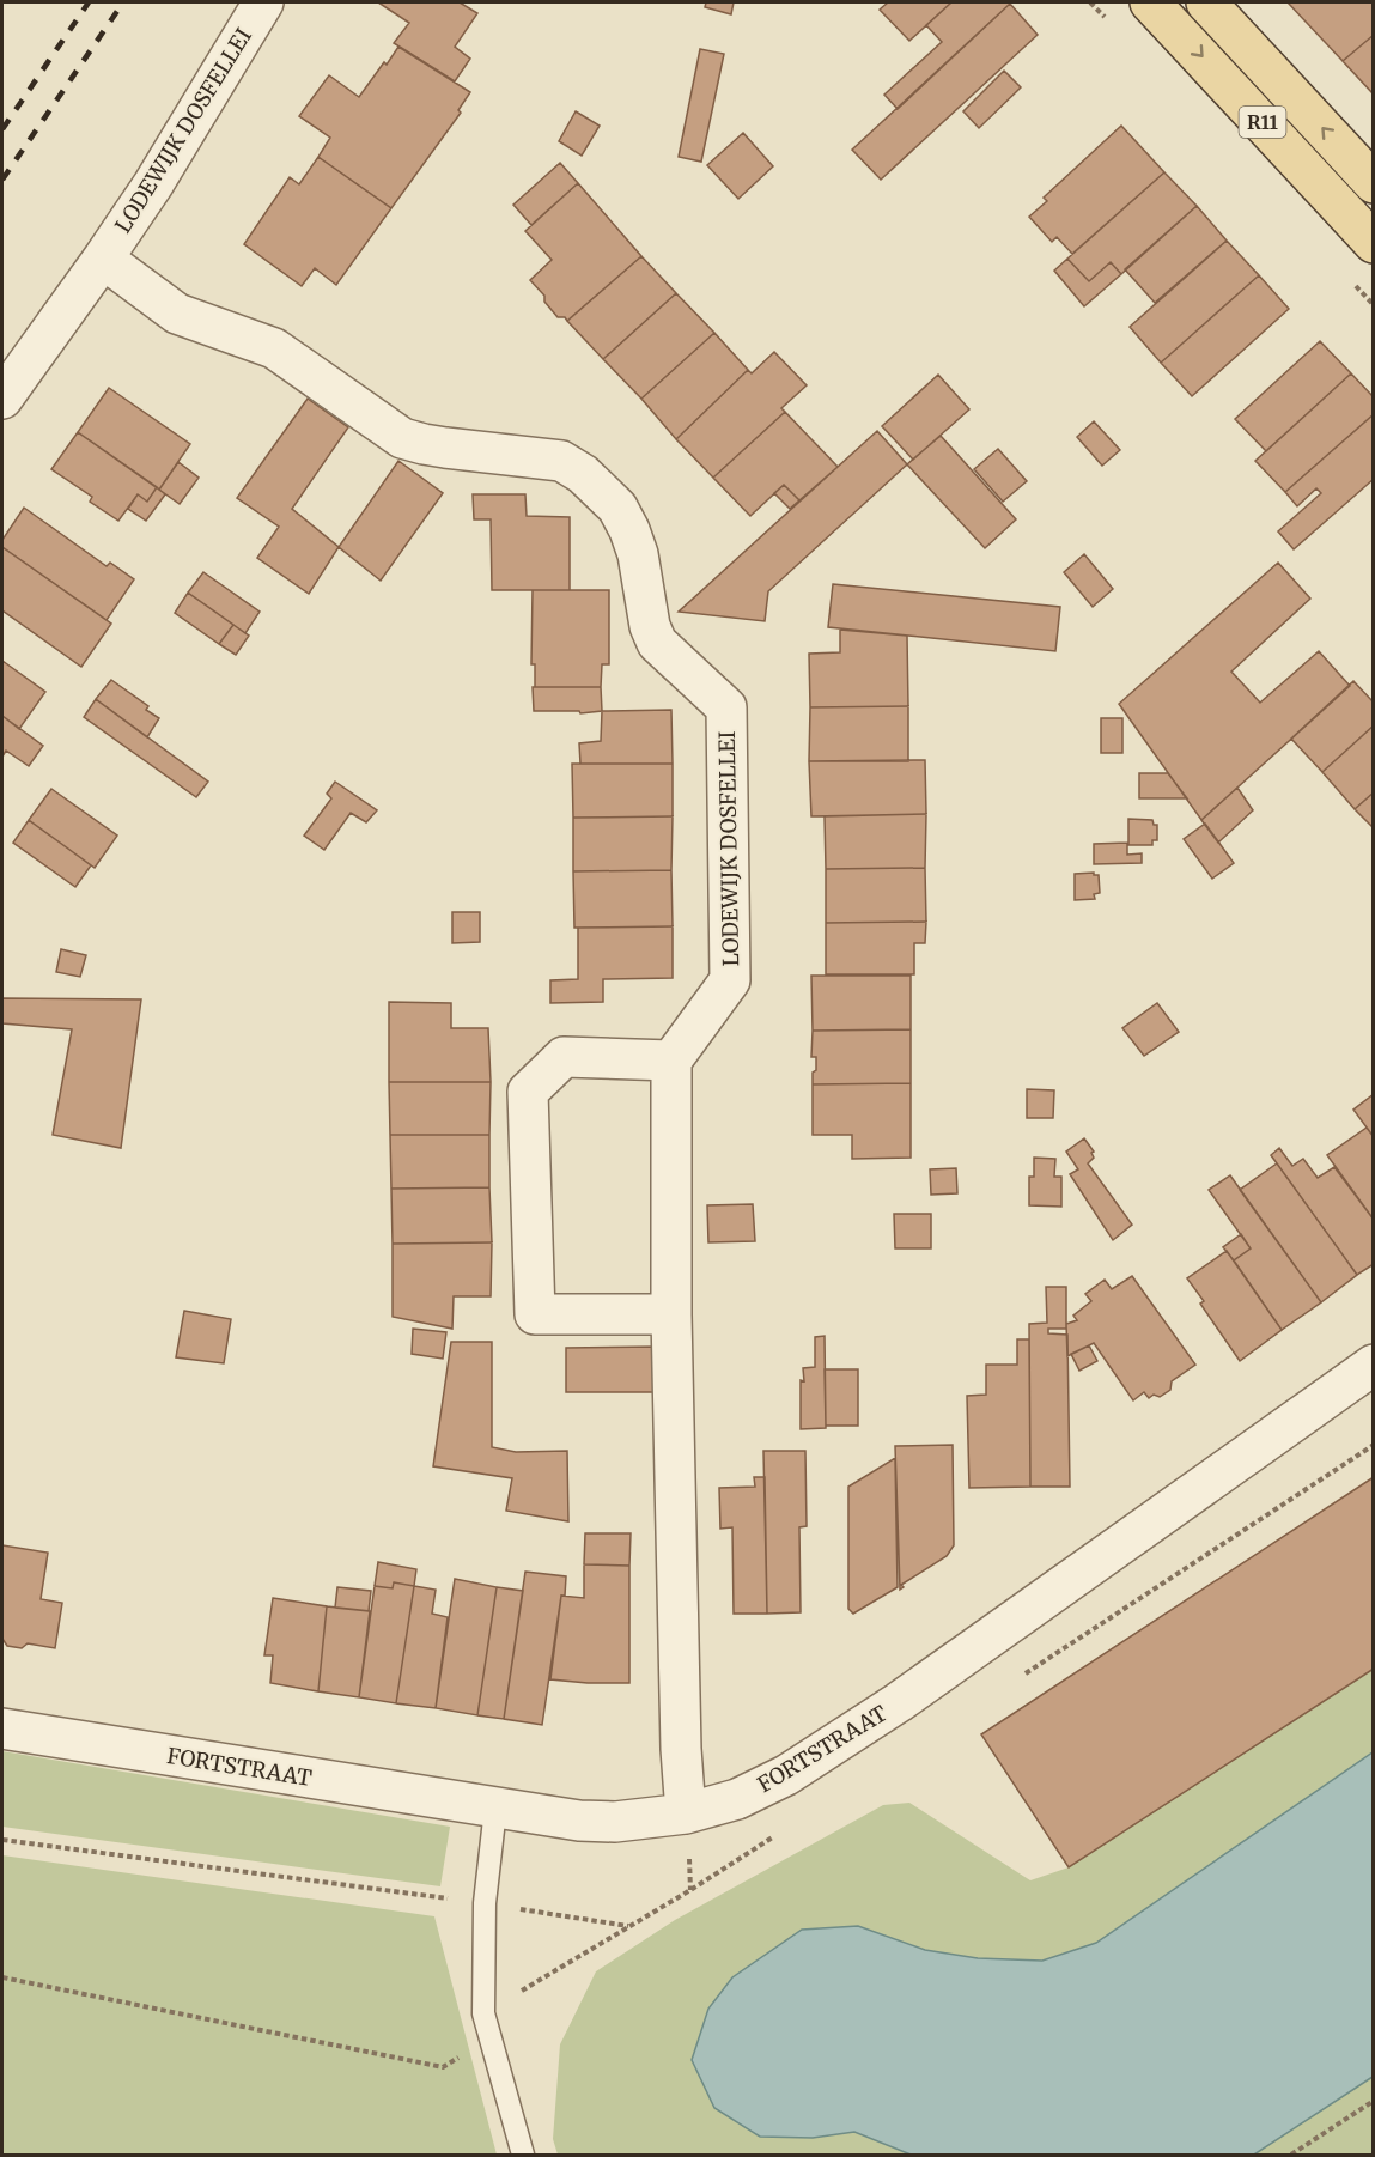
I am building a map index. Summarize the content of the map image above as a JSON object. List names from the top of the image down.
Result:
{
  "streets": {
    "main road": ["R11"],
    "street": ["LODEWIJK DOSFELLEI", "FORTSTRAAT"]
  }
}
